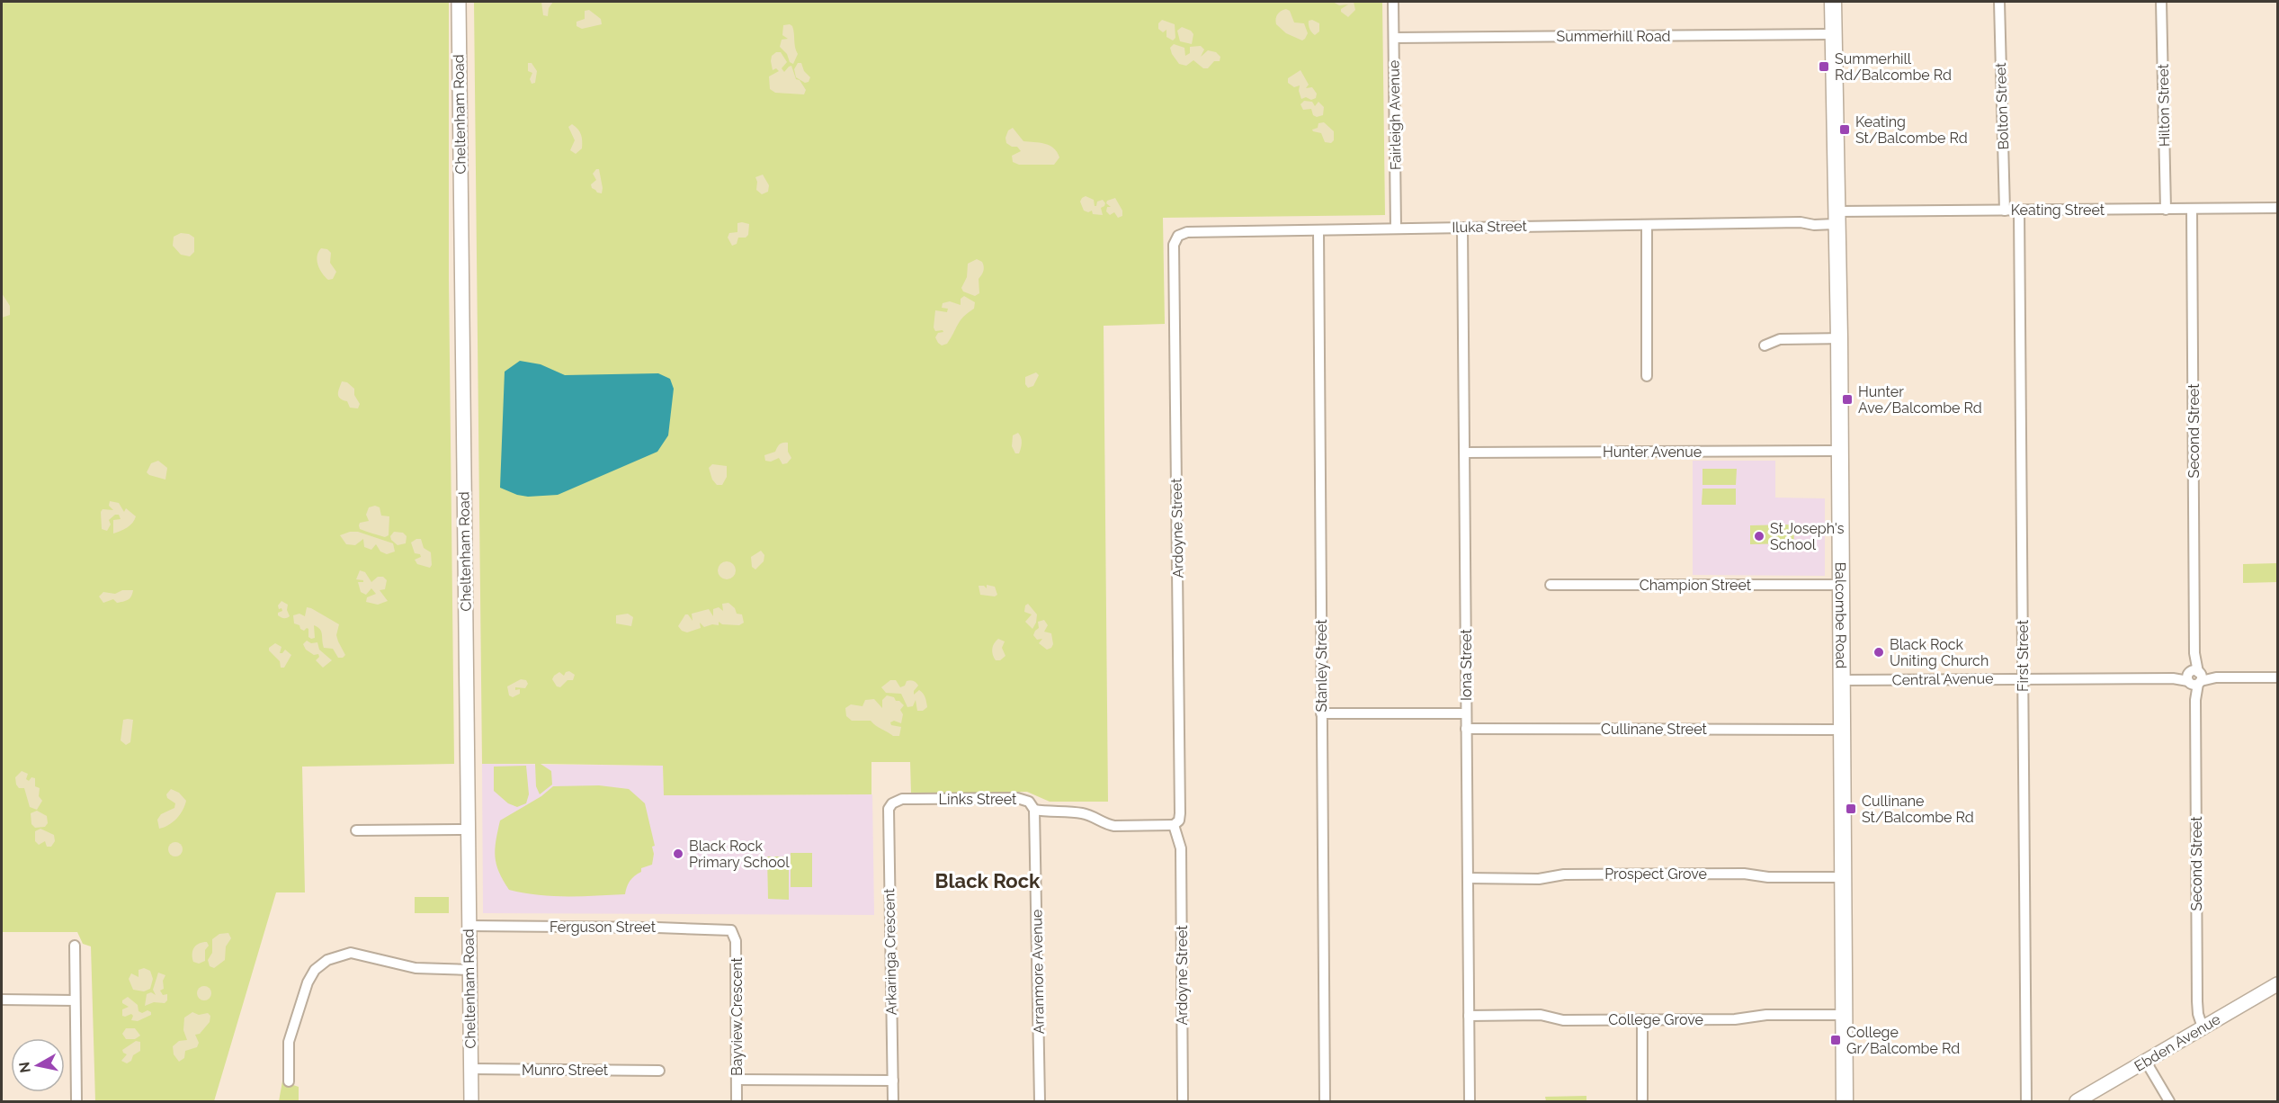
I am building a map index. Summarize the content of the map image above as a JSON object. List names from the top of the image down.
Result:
{
  "streets": {
    "main road": ["Balcombe Road"],
    "street": [
      "Summerhill Road",
      "Hilton Street",
      "Bolton Street",
      "Cheltenham Road",
      "Fairleigh Avenue",
      "Keating Street",
      "Iluka Street",
      "Second Street",
      "Hunter Avenue",
      "Ardoyne Street",
      "Champion Street",
      "First Street",
      "Iona Street",
      "Stanley Street",
      "Central Avenue",
      "Cullinane Street",
      "Links Street",
      "Prospect Grove",
      "Ferguson Street",
      "Arkaringa Crescent",
      "Arranmore Avenue",
      "Bayview Crescent",
      "College Grove",
      "Ebden Avenue",
      "Munro Street"
    ]
  },
  "crossings": [
    ["Summerhill Road", "Fairleigh Avenue"],
    ["Summerhill Road", "Balcombe Road"],
    ["Hilton Street", "Keating Street"],
    ["Bolton Street", "Keating Street"],
    ["Cheltenham Road", "Ferguson Street"],
    ["Cheltenham Road", "Munro Street"],
    ["Fairleigh Avenue", "Iluka Street"],
    ["Keating Street", "Iluka Street"],
    ["Keating Street", "Second Street"],
    ["Keating Street", "Balcombe Road"],
    ["Keating Street", "First Street"],
    ["Iluka Street", "Ardoyne Street"],
    ["Iluka Street", "Balcombe Road"],
    ["Iluka Street", "Iona Street"],
    ["Iluka Street", "Stanley Street"],
    ["Second Street", "Central Avenue"],
    ["Second Street", "Ebden Avenue"],
    ["Hunter Avenue", "Balcombe Road"],
    ["Hunter Avenue", "Iona Street"],
    ["Ardoyne Street", "Links Street"],
    ["Champion Street", "Balcombe Road"],
    ["Balcombe Road", "Central Avenue"],
    ["Balcombe Road", "Cullinane Street"],
    ["Balcombe Road", "Prospect Grove"],
    ["Balcombe Road", "College Grove"],
    ["First Street", "Central Avenue"],
    ["Iona Street", "Cullinane Street"],
    ["Iona Street", "Prospect Grove"],
    ["Iona Street", "College Grove"],
    ["Links Street", "Arkaringa Crescent"],
    ["Links Street", "Arranmore Avenue"],
    ["Ferguson Street", "Bayview Crescent"]
  ],
  "districts": ["Black Rock"],
  "places": {
    "transit": [
      "Summerhill Rd/Balcombe Rd",
      "Keating St/Balcombe Rd",
      "Hunter Ave/Balcombe Rd",
      "Cullinane St/Balcombe Rd",
      "College Gr/Balcombe Rd"
    ],
    "other": ["St Joseph's School", "Black Rock Uniting Church", "Black Rock Primary School"]
  },
  "north": "left"
}
